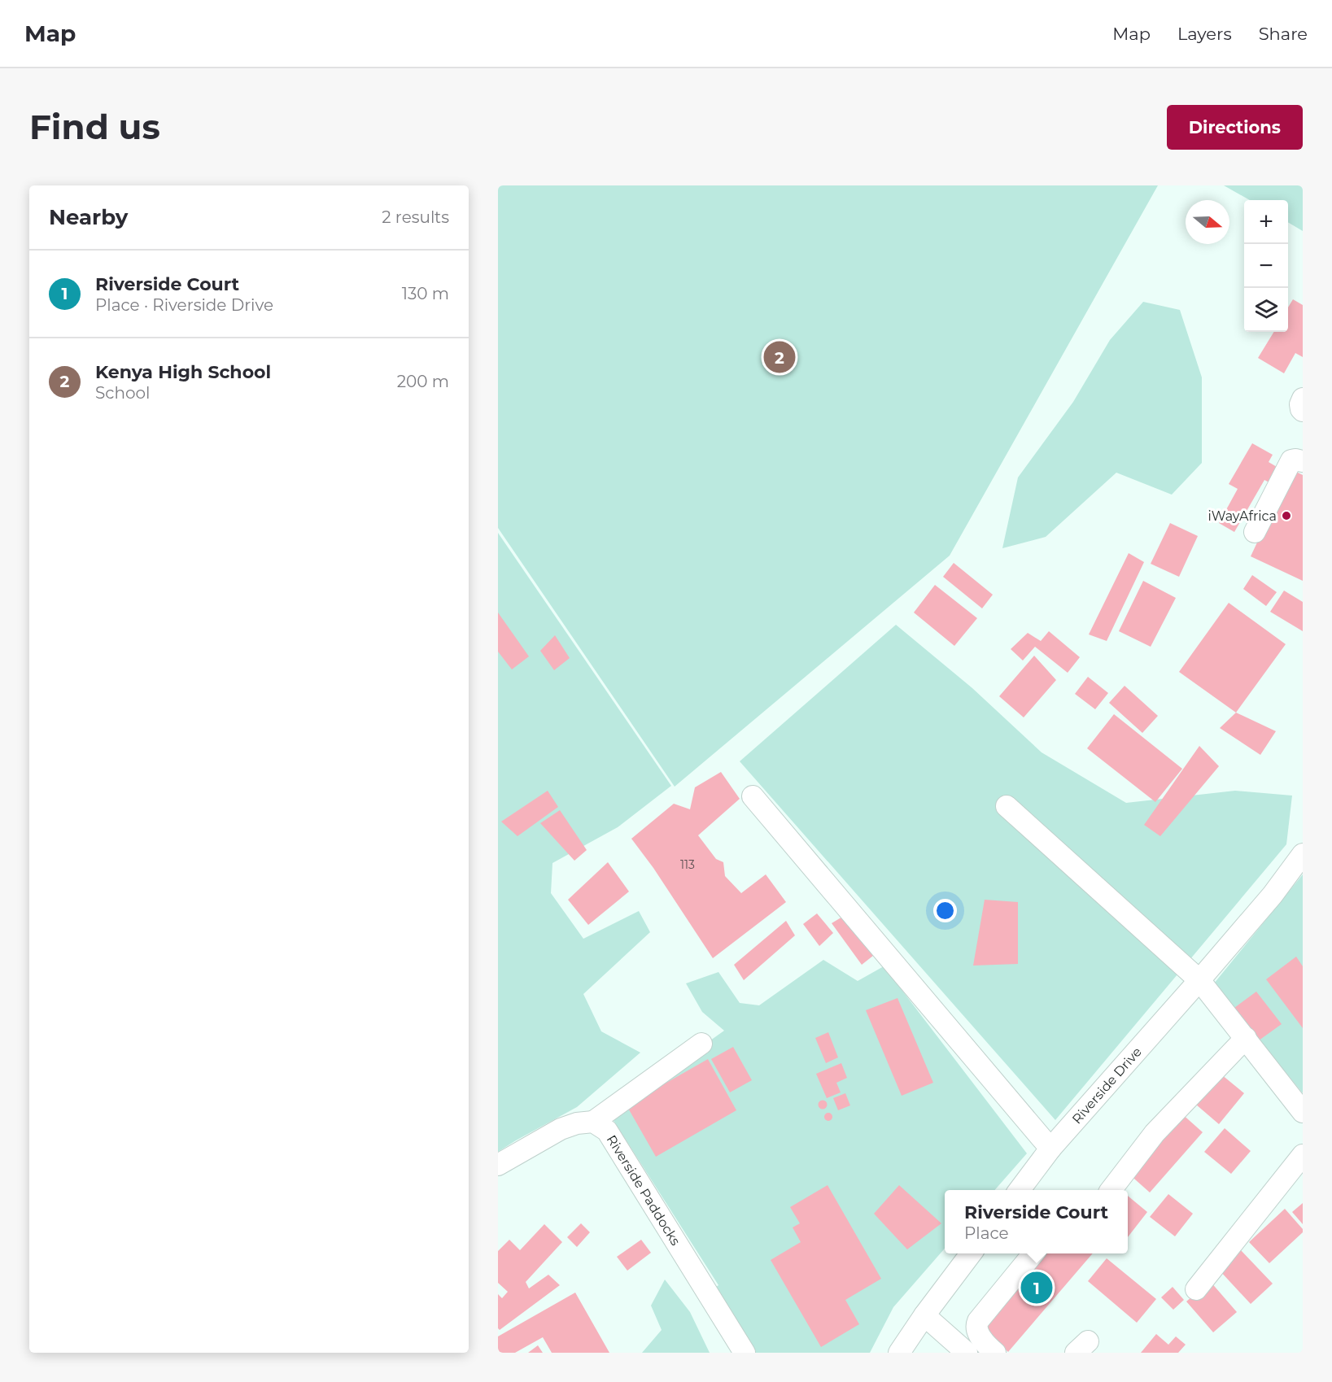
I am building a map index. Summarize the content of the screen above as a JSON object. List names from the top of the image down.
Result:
{
  "streets": {
    "street": ["Riverside Drive", "Riverside Paddocks"]
  },
  "places": ["iWayAfrica"],
  "house_numbers": ["113"],
  "north": "right",
  "page": {
    "header": "Map",
    "nav": ["Map", "Layers", "Share"],
    "buttons": "Directions",
    "title": "Find us",
    "heading": ["Nearby", "2 results"],
    "map_buttons": ["+", "−"],
    "list": [
      {
        "mark": "1",
        "name": "Riverside Court",
        "note": "Place · Riverside Drive",
        "value": "130 m"
      },
      {
        "mark": "2",
        "name": "Kenya High School",
        "note": "School",
        "value": "200 m"
      }
    ],
    "pins": ["2", "1"],
    "popup": ["Riverside Court", "Place"]
  }
}
